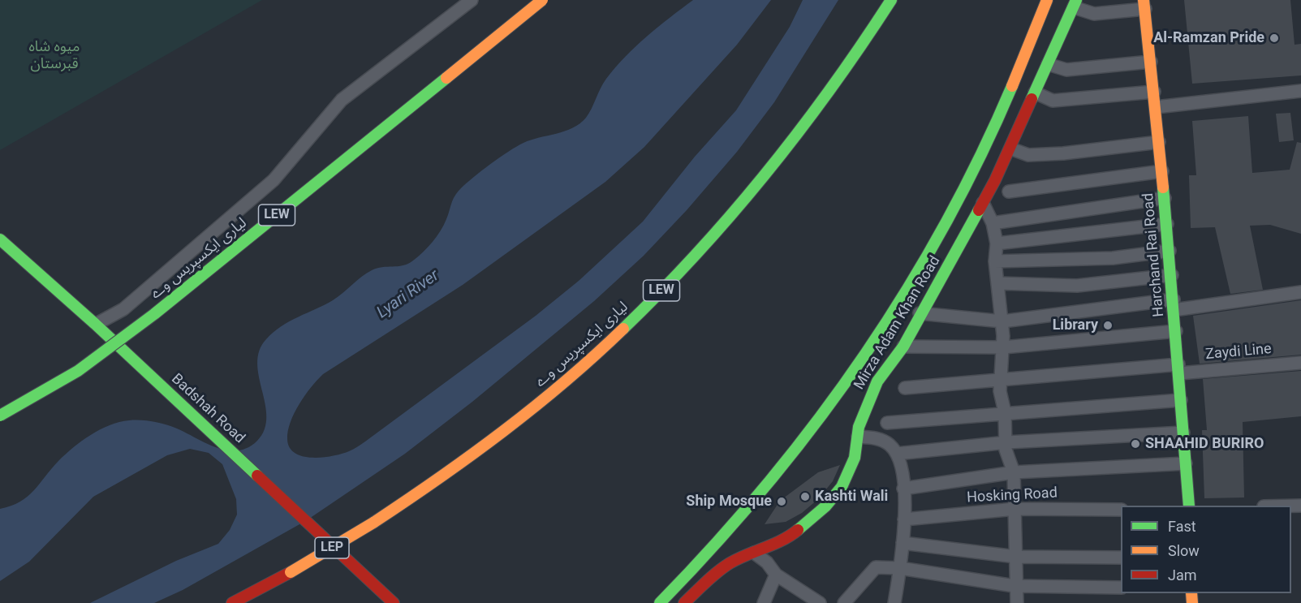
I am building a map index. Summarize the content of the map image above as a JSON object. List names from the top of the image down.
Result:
{
  "streets": {
    "main road": [
      "LEW",
      "Harchand Rai Road",
      "لیاری ایکسپریس وے",
      "Mirza Adam Khan Road",
      "Badshah Road",
      "LEP"
    ],
    "street": ["Zaydi Line", "Hosking Road"]
  },
  "crossings": [
    ["Harchand Rai Road", "Zaydi Line"]
  ],
  "water": ["Lyari River"],
  "parks": ["میوہ شاہ قبرستان"],
  "places": [
    "Al-Ramzan Pride",
    "Library",
    "SHAAHID BURIRO",
    "Kashti Wali",
    "Ship Mosque"
  ],
  "legend": ["Fast", "Slow", "Jam"]
}
